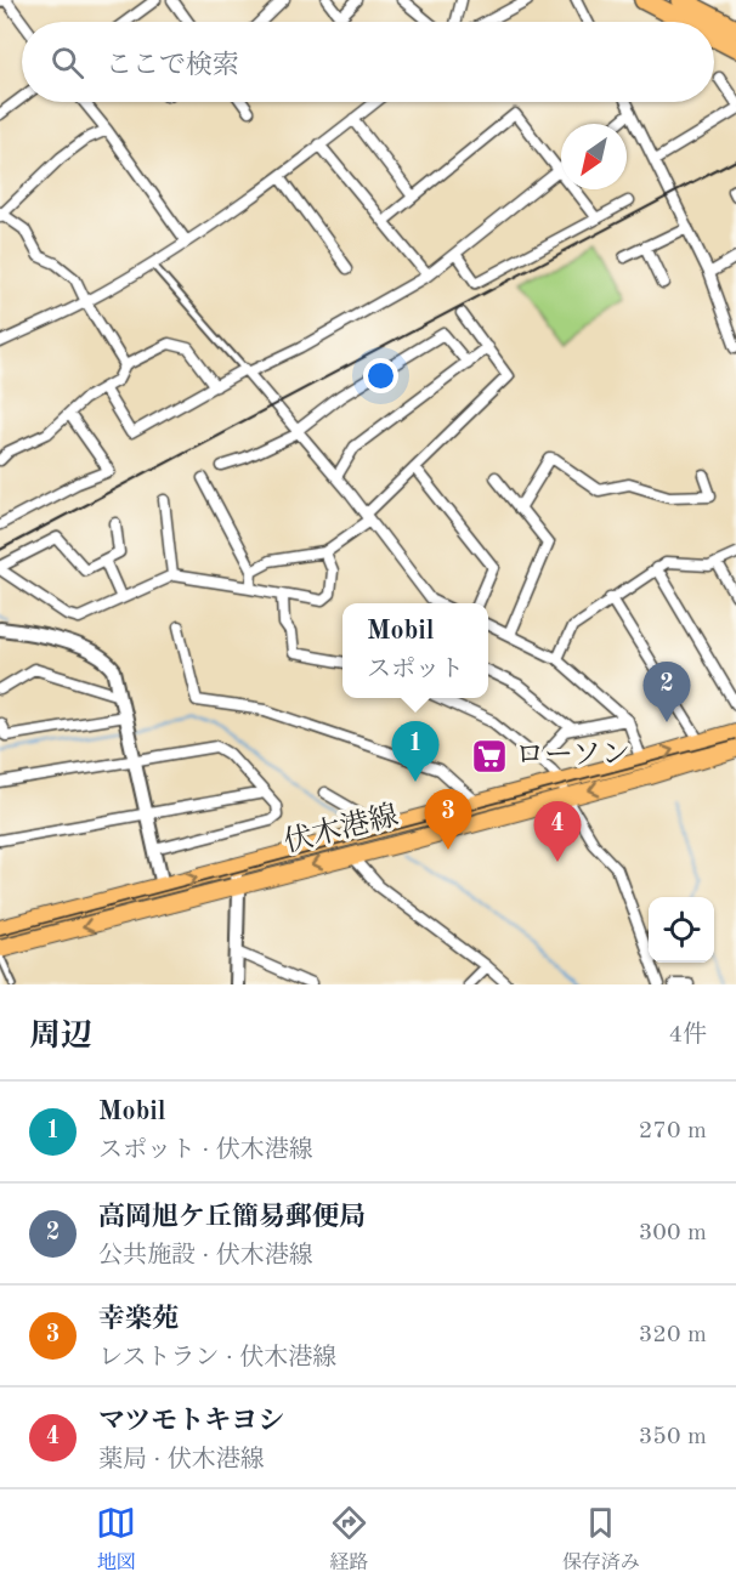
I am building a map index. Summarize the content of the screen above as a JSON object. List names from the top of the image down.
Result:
{
  "streets": {
    "main road": ["伏木港線"]
  },
  "places": {
    "supermarket": ["ローソン"]
  },
  "north": "bottom left",
  "page": {
    "search": "ここで検索",
    "popup": ["Mobil", "スポット"],
    "pins": [
      "2",
      "1",
      "3",
      "4"
    ],
    "heading": ["周辺", "4件"],
    "list": [
      {
        "mark": "1",
        "name": "Mobil",
        "note": "スポット · 伏木港線",
        "value": "270 m"
      },
      {
        "mark": "2",
        "name": "高岡旭ケ丘簡易郵便局",
        "note": "公共施設 · 伏木港線",
        "value": "300 m"
      },
      {
        "mark": "3",
        "name": "幸楽苑",
        "note": "レストラン · 伏木港線",
        "value": "320 m"
      },
      {
        "mark": "4",
        "name": "マツモトキヨシ",
        "note": "薬局 · 伏木港線",
        "value": "350 m"
      }
    ],
    "nav": ["地図", "経路", "保存済み"]
  }
}
